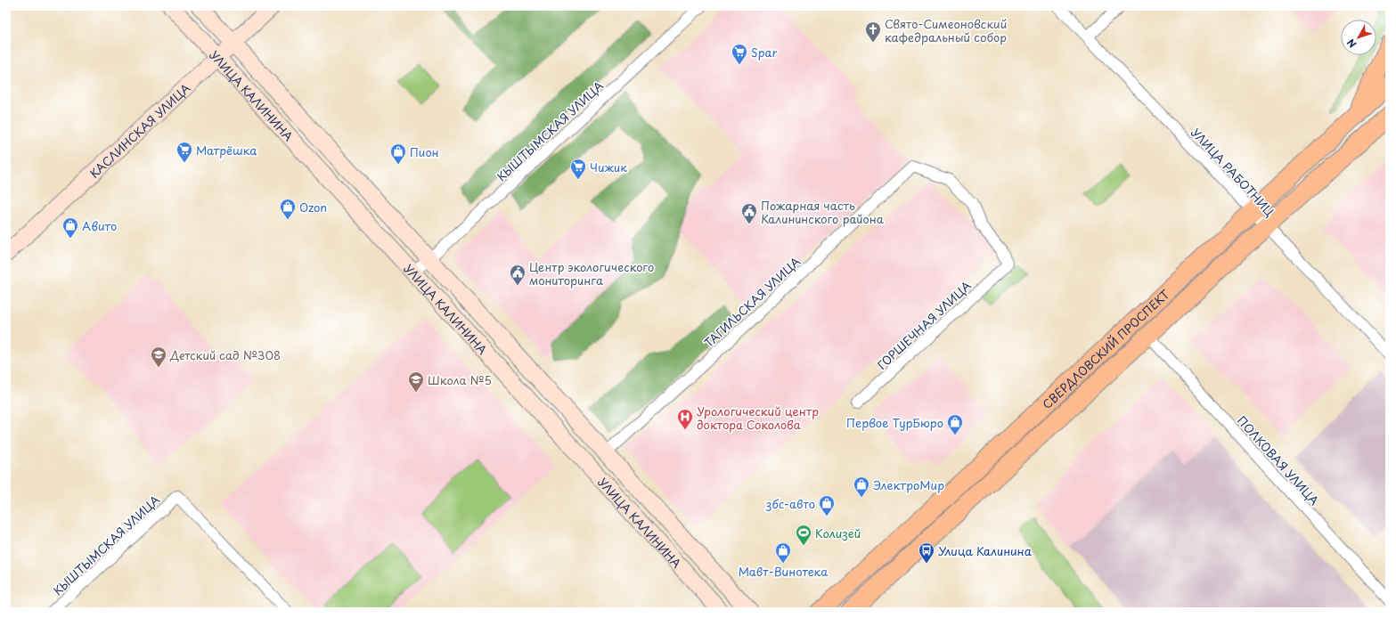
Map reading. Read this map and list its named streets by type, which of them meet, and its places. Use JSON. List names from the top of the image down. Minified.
{"streets":{"main road":["УЛИЦА КАЛИНИНА","КАСЛИНСКАЯ УЛИЦА","СВЕРДЛОВСКИЙ ПРОСПЕКТ"],"street":["КЫШТЫМСКАЯ УЛИЦА","УЛИЦА РАБОТНИЦ","ТАГИЛЬСКАЯ УЛИЦА","ГОРШЕЧНАЯ УЛИЦА","ПОЛКОВАЯ УЛИЦА"]},"crossings":[["УЛИЦА КАЛИНИНА","КАСЛИНСКАЯ УЛИЦА"],["УЛИЦА КАЛИНИНА","КЫШТЫМСКАЯ УЛИЦА"],["УЛИЦА КАЛИНИНА","ТАГИЛЬСКАЯ УЛИЦА"],["УЛИЦА РАБОТНИЦ","СВЕРДЛОВСКИЙ ПРОСПЕКТ"],["ТАГИЛЬСКАЯ УЛИЦА","ГОРШЕЧНАЯ УЛИЦА"],["СВЕРДЛОВСКИЙ ПРОСПЕКТ","ПОЛКОВАЯ УЛИЦА"]],"places":{"church":["Свято-Симеоновский кафедральный собор"],"supermarket":["Spar","Матрёшка","Чижик"],"shop":["Пион","Ozon","Авито","Первое ТурБюро","ЭлектроМир","збс-авто","Мавт-Винотека"],"public building":["Пожарная часть Калининского района","Центр экологического мониторинга"],"school or university":["Детский сад №308","Школа №5"],"hospital":["Урологический центр доктора Соколова"],"sports":["Колизей"],"bus stop":["Улица Калинина"]},"north":"bottom left"}
